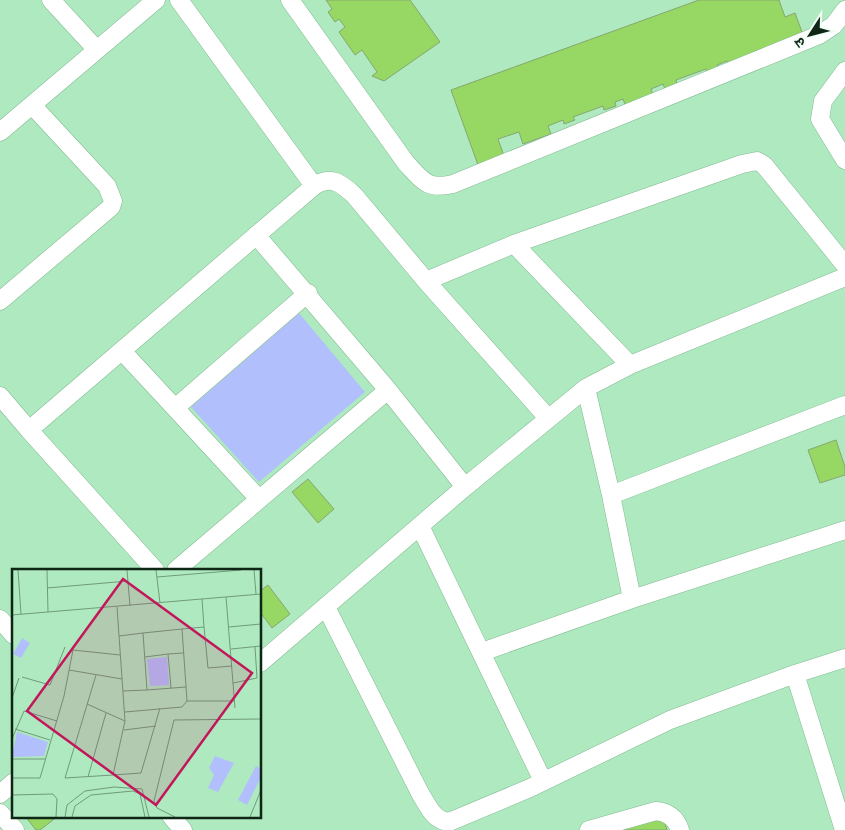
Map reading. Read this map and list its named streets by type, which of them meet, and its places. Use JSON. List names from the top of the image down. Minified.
{"north":"bottom left"}
